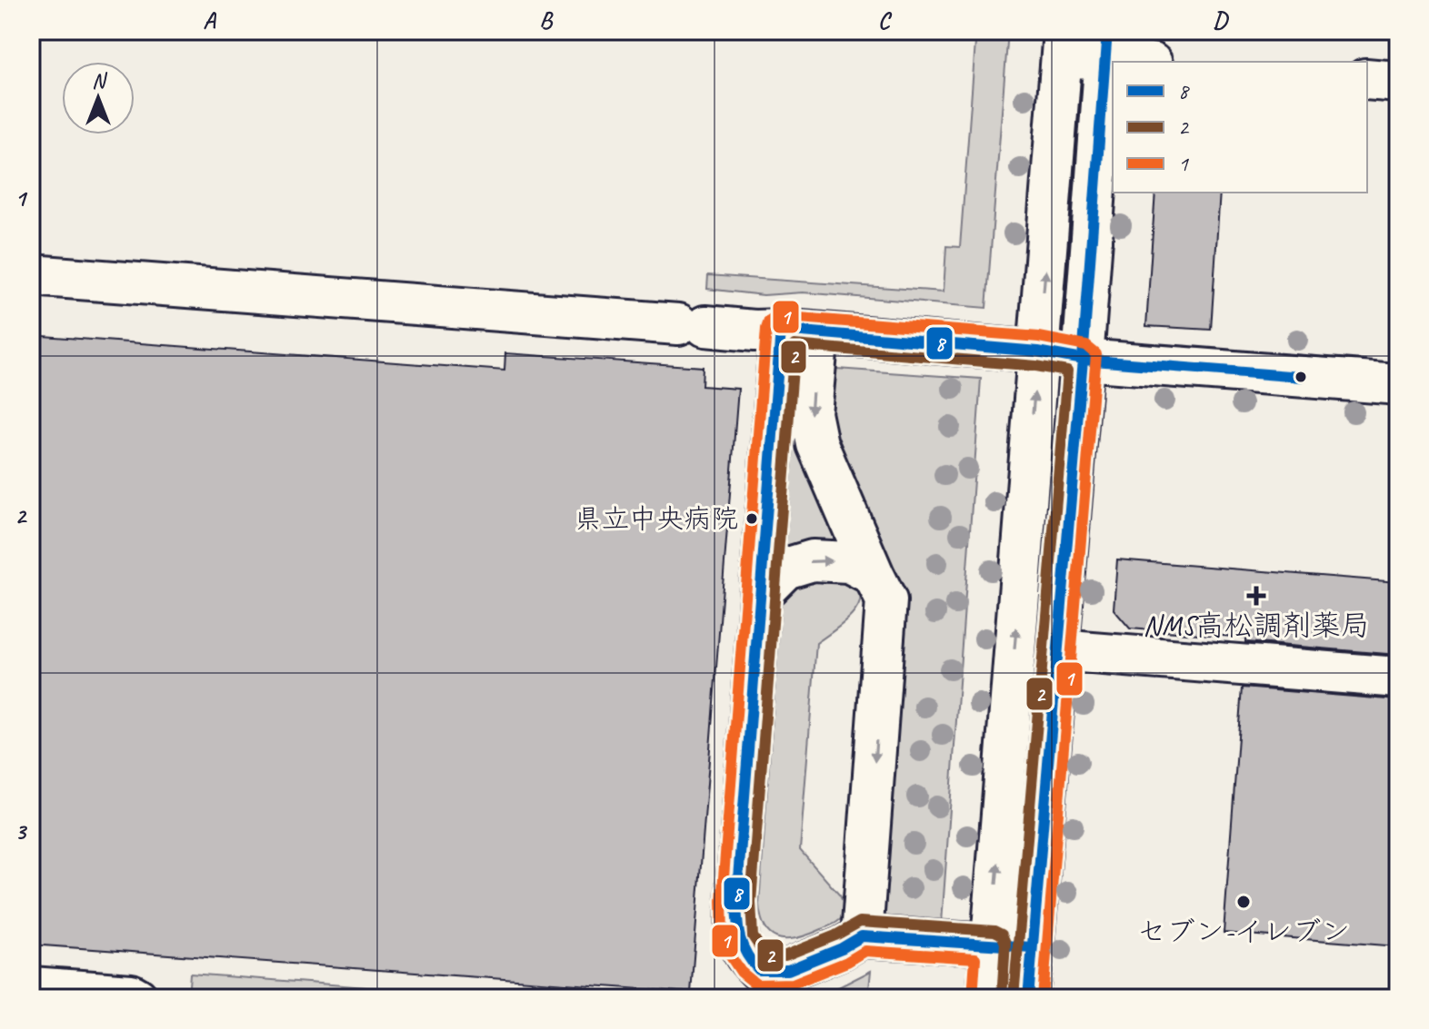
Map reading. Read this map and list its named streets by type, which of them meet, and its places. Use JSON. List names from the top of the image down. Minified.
{"places":{"other":["県立中央病院","セブン-イレブン"],"health":["NMS高松調剤薬局"]},"lines":["transit line 8","transit line 1","transit line 2"],"legend":["8","2","1"],"north":"top","grid":{"columns":["A","B","C","D"],"rows":["1","2","3"]}}
